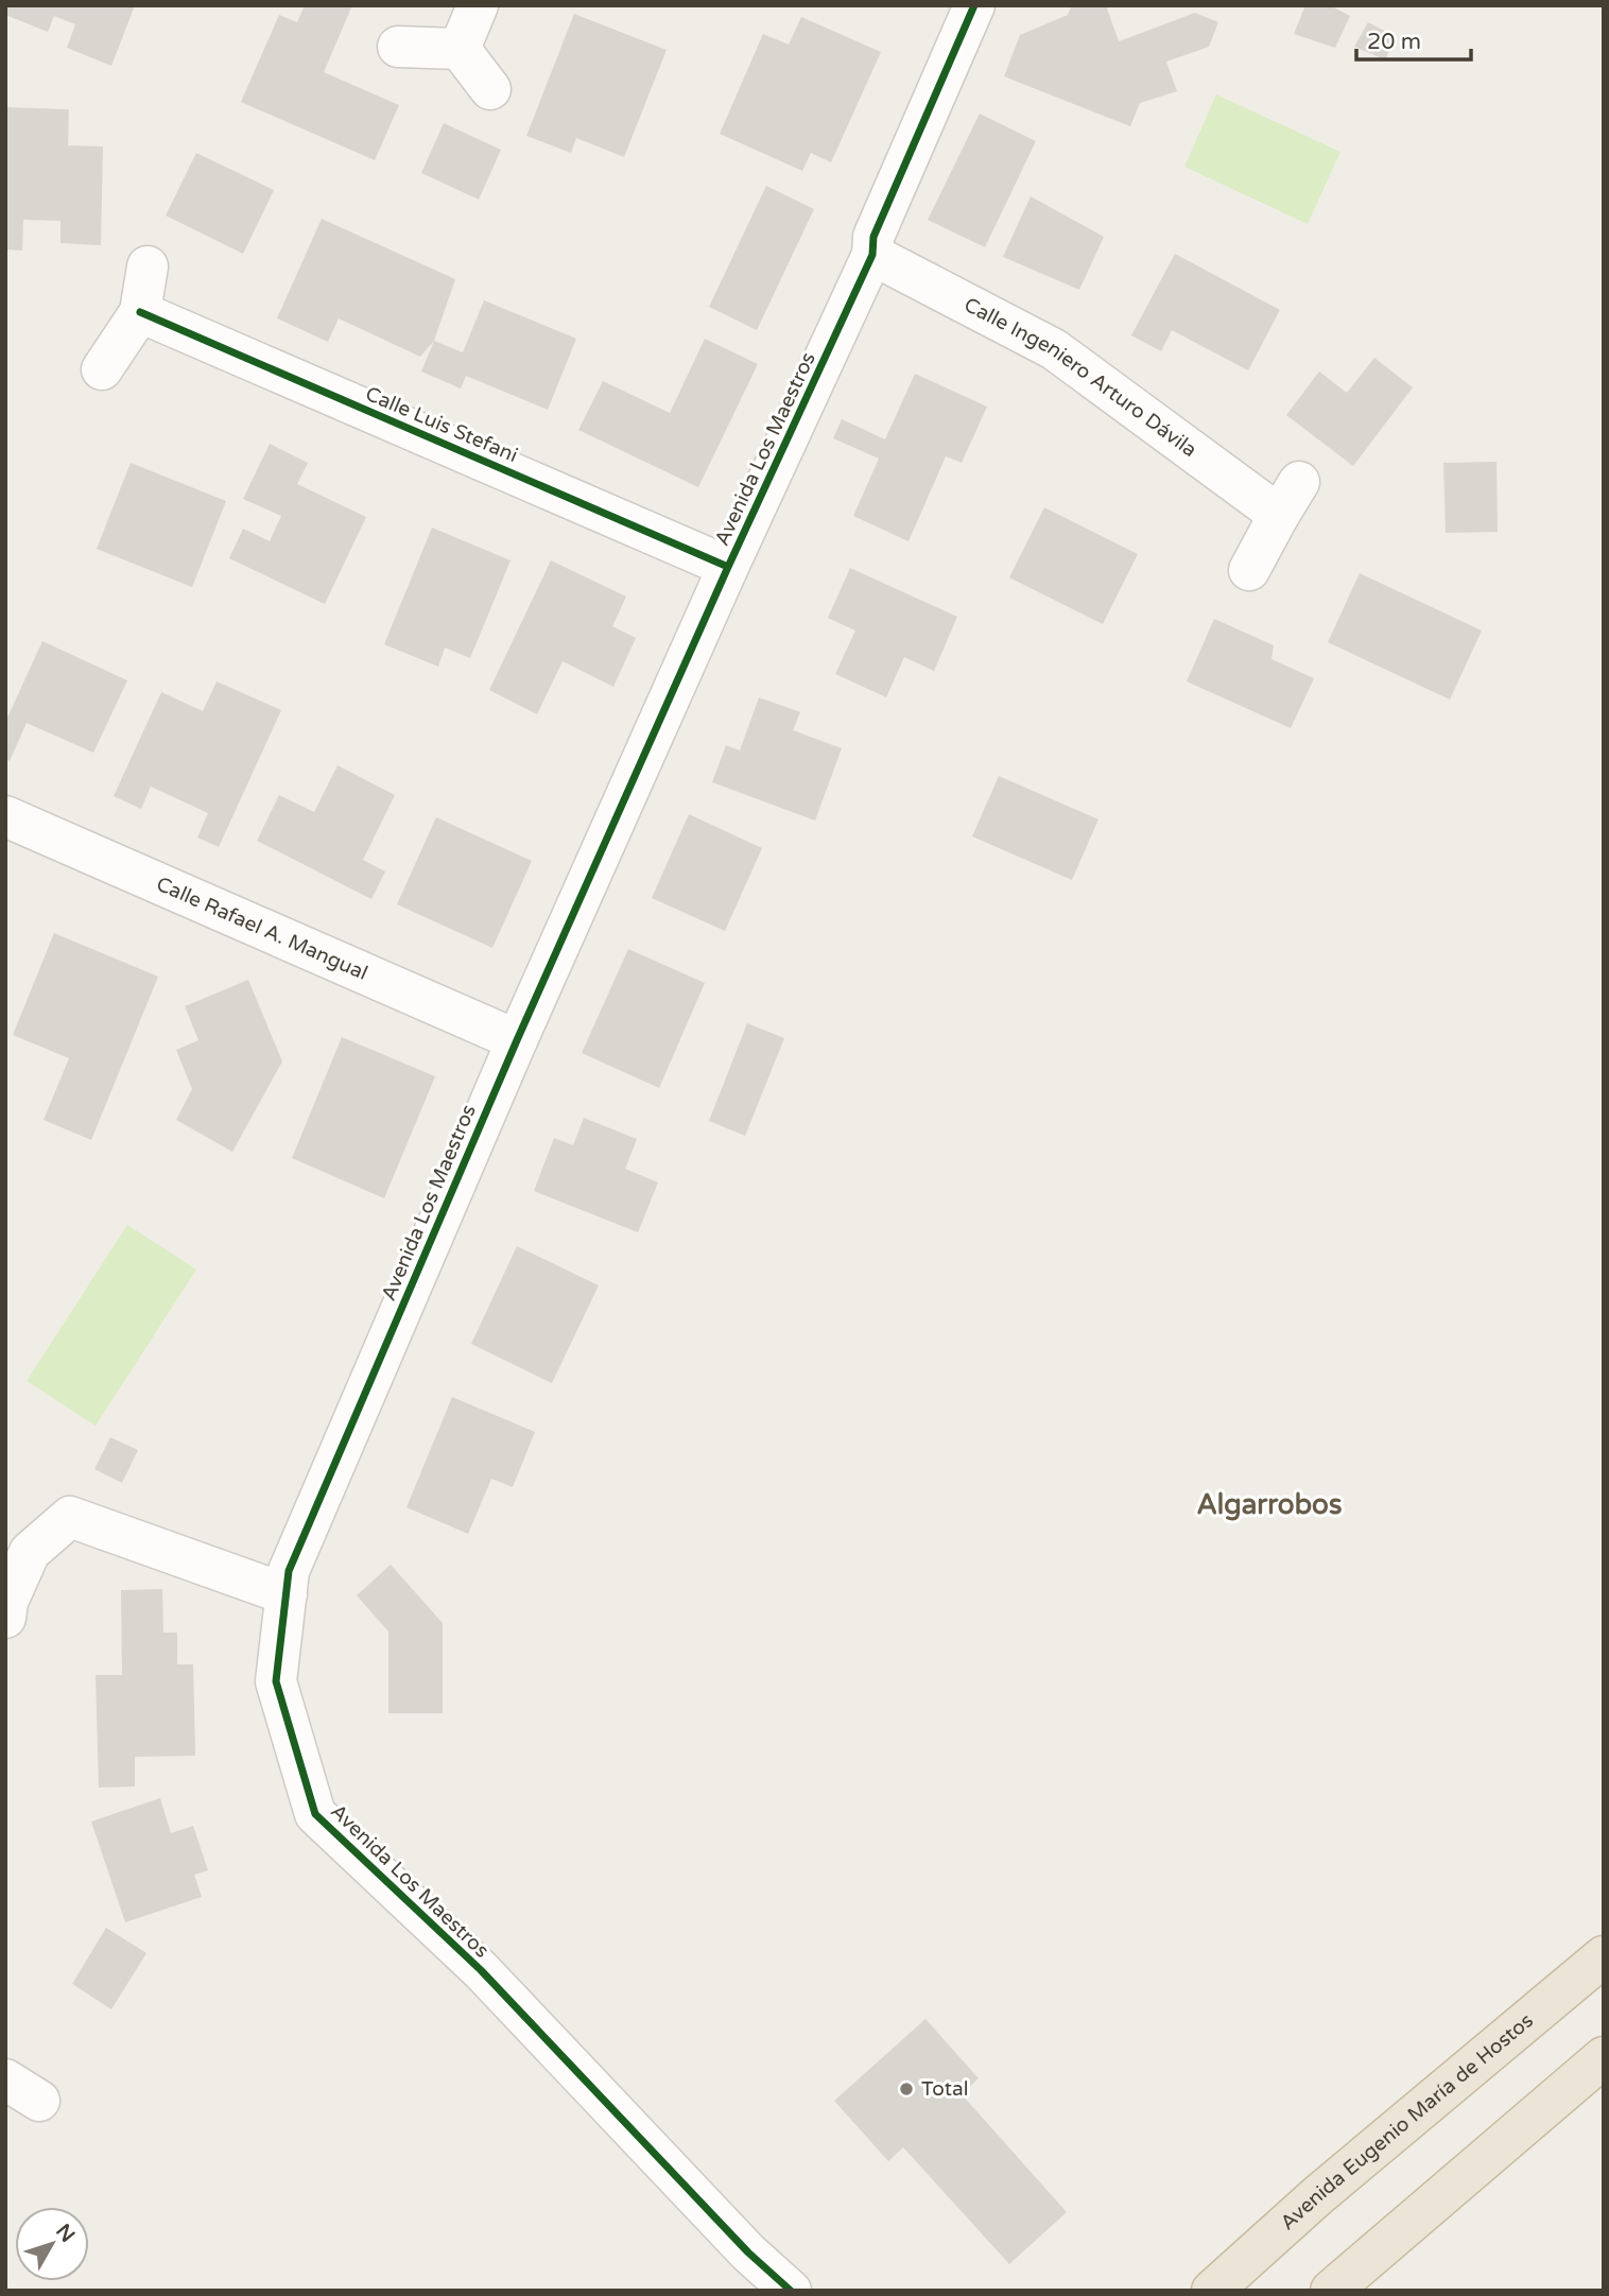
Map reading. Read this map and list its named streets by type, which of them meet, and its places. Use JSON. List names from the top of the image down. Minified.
{"streets":{"highway":["Avenida Eugenio María de Hostos"],"street":["Calle Ingeniero Arturo Dávila","Calle Luis Stefani","Avenida Los Maestros","Calle Rafael A. Mangual"]},"crossings":[["Calle Ingeniero Arturo Dávila","Avenida Los Maestros"],["Calle Luis Stefani","Avenida Los Maestros"],["Avenida Los Maestros","Calle Rafael A. Mangual"]],"districts":["Algarrobos"],"places":["Total"],"scale_bar":"20 m","north":"top right"}
